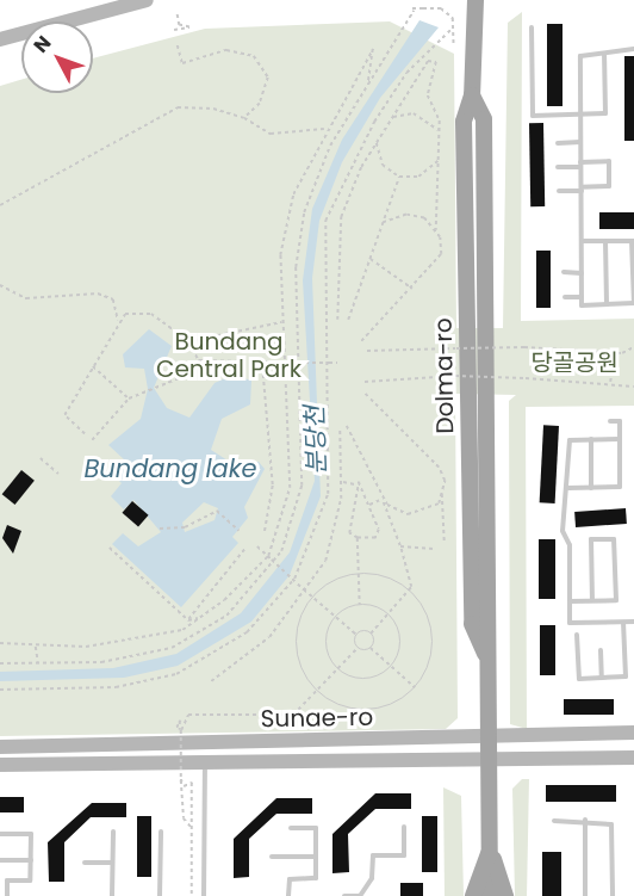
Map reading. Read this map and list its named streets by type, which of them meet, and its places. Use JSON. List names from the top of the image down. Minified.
{"streets":{"main road":["Dolma-ro","Sunae-ro"]},"crossings":[["Dolma-ro","Sunae-ro"]],"water":["분당천","Bundang lake"],"parks":["Bundang Central Park","당골공원"],"north":"top left"}
